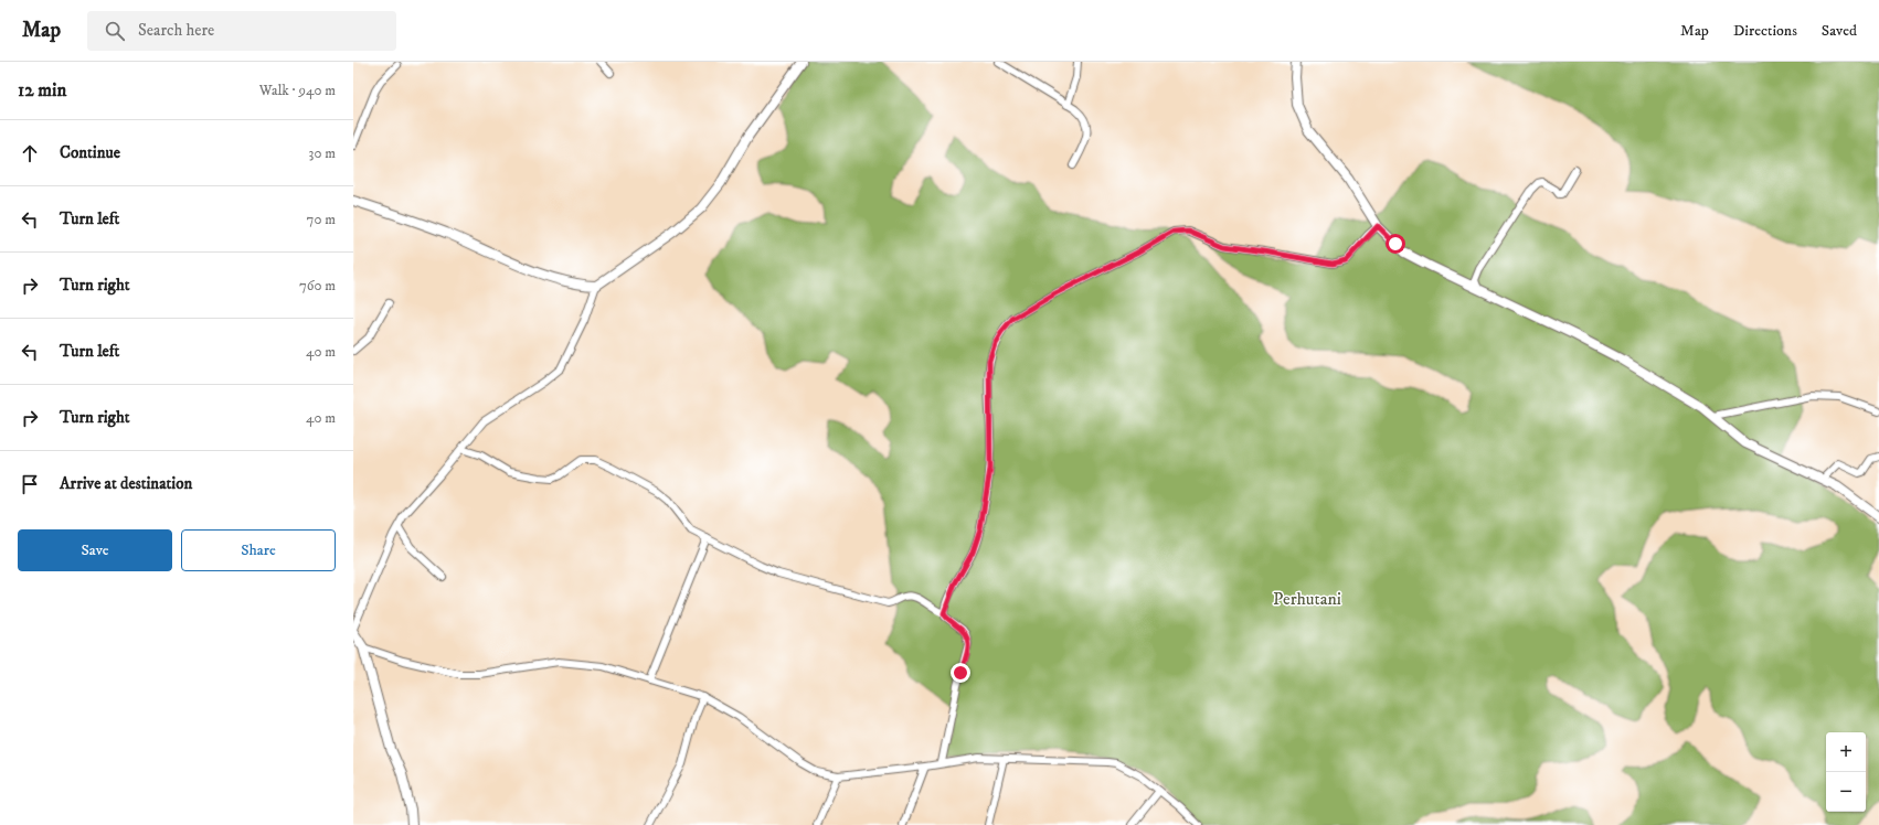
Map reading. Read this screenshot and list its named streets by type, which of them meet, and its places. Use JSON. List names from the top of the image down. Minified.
{"parks":["Perhutani"],"page":{"header":"Map","search":"Search here","nav":["Map","Directions","Saved"],"heading":["12 min","Walk · 940 m"],"list":[["Continue","30 m"],["Turn left","70 m"],["Turn right","760 m"],["Turn left","40 m"],["Turn right","40 m"],"Arrive at destination"],"buttons":["Save","Share"],"map_buttons":["+","−"]}}
